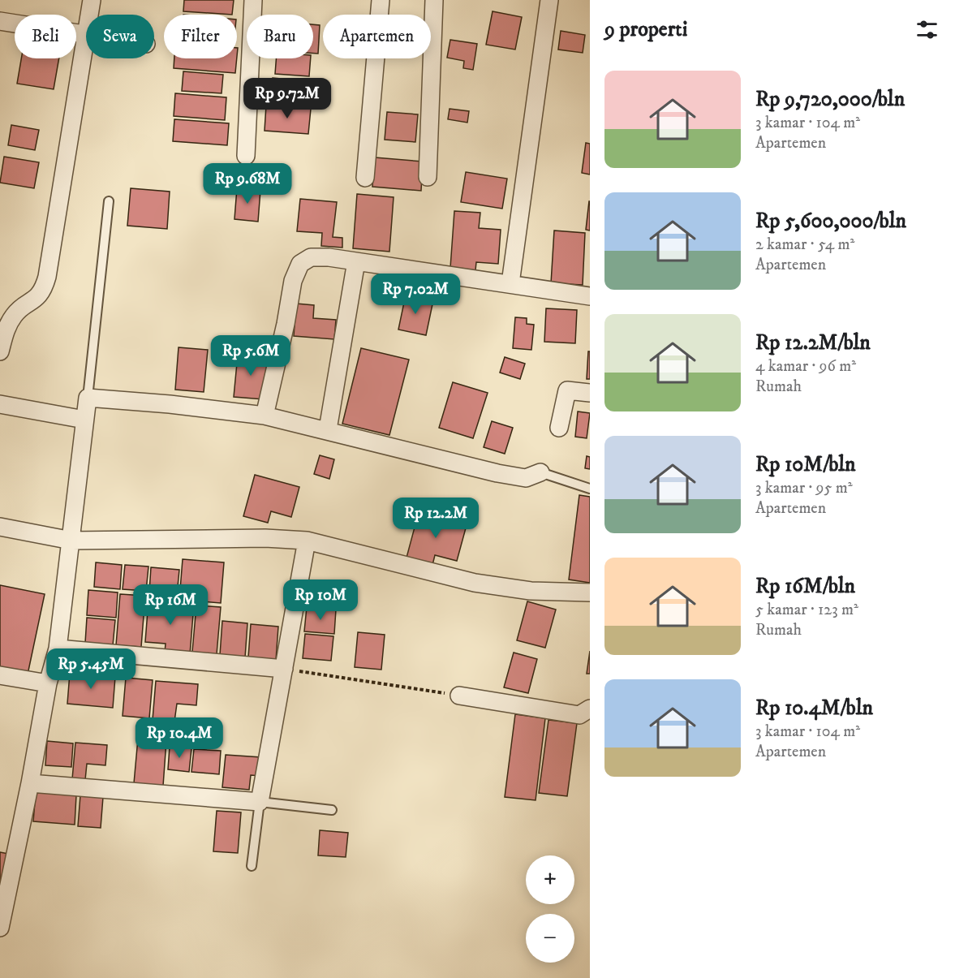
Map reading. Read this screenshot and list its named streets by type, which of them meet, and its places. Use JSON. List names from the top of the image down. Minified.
{"page":{"heading":"9 properti","chip":["Beli","Sewa","Filter","Baru","Apartemen"],"list":[{"name":"Rp 9,720,000/bln","note":"3 kamar · 104 m² · Apartemen"},{"name":"Rp 5,600,000/bln","note":"2 kamar · 54 m² · Apartemen"},{"name":"Rp 12.2M/bln","note":"4 kamar · 96 m² · Rumah"},{"name":"Rp 10M/bln","note":"3 kamar · 95 m² · Apartemen"},{"name":"Rp 16M/bln","note":"5 kamar · 123 m² · Rumah"},{"name":"Rp 10.4M/bln","note":"3 kamar · 104 m² · Apartemen"}],"price":["Rp 9.72M","Rp 9.68M","Rp 7.02M","Rp 5.6M","Rp 12.2M","Rp 10M","Rp 16M","Rp 5.45M","Rp 10.4M"],"map_buttons":["+","−"]}}
